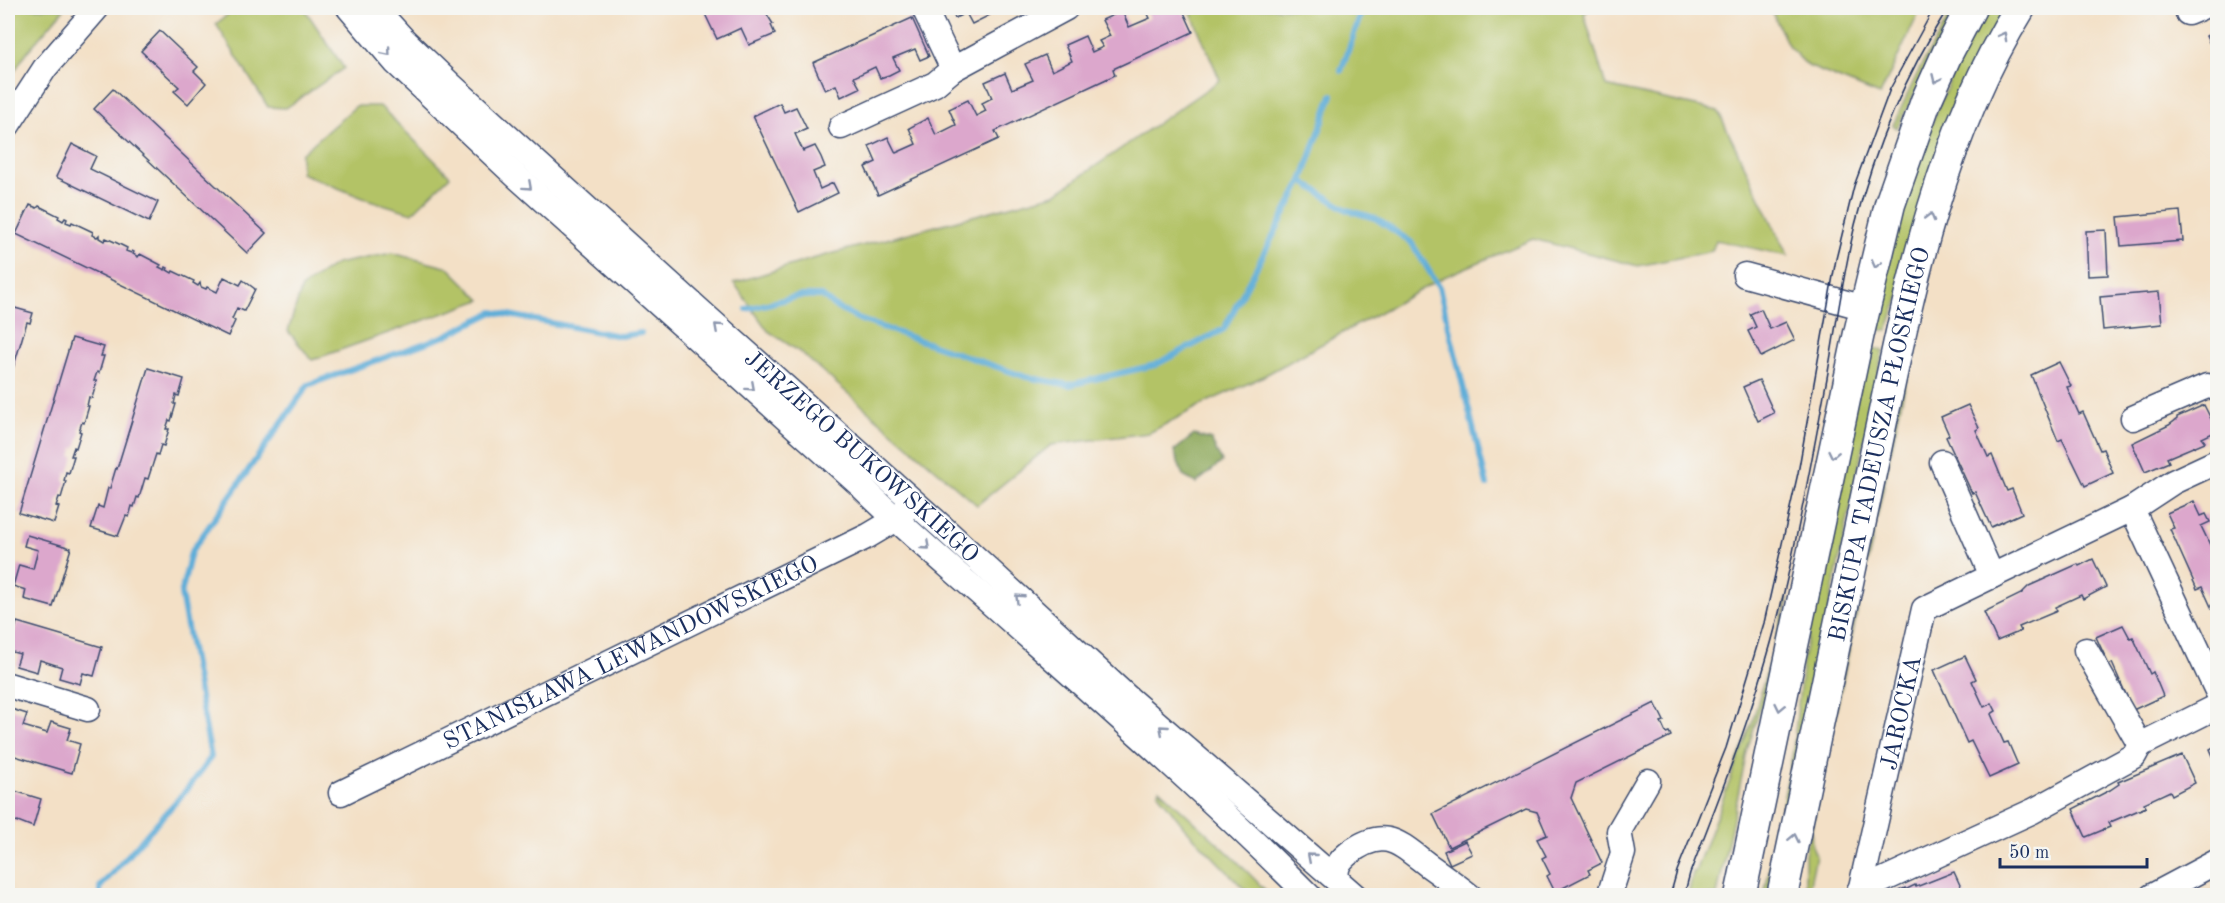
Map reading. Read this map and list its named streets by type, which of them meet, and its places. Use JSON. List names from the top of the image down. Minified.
{"streets":{"main road":["BISKUPA TADEUSZA PŁOSKIEGO"],"street":["JERZEGO BUKOWSKIEGO","STANISŁAWA LEWANDOWSKIEGO","JAROCKA"]},"crossings":[["JERZEGO BUKOWSKIEGO","STANISŁAWA LEWANDOWSKIEGO"]],"scale_bar":"50 m"}
